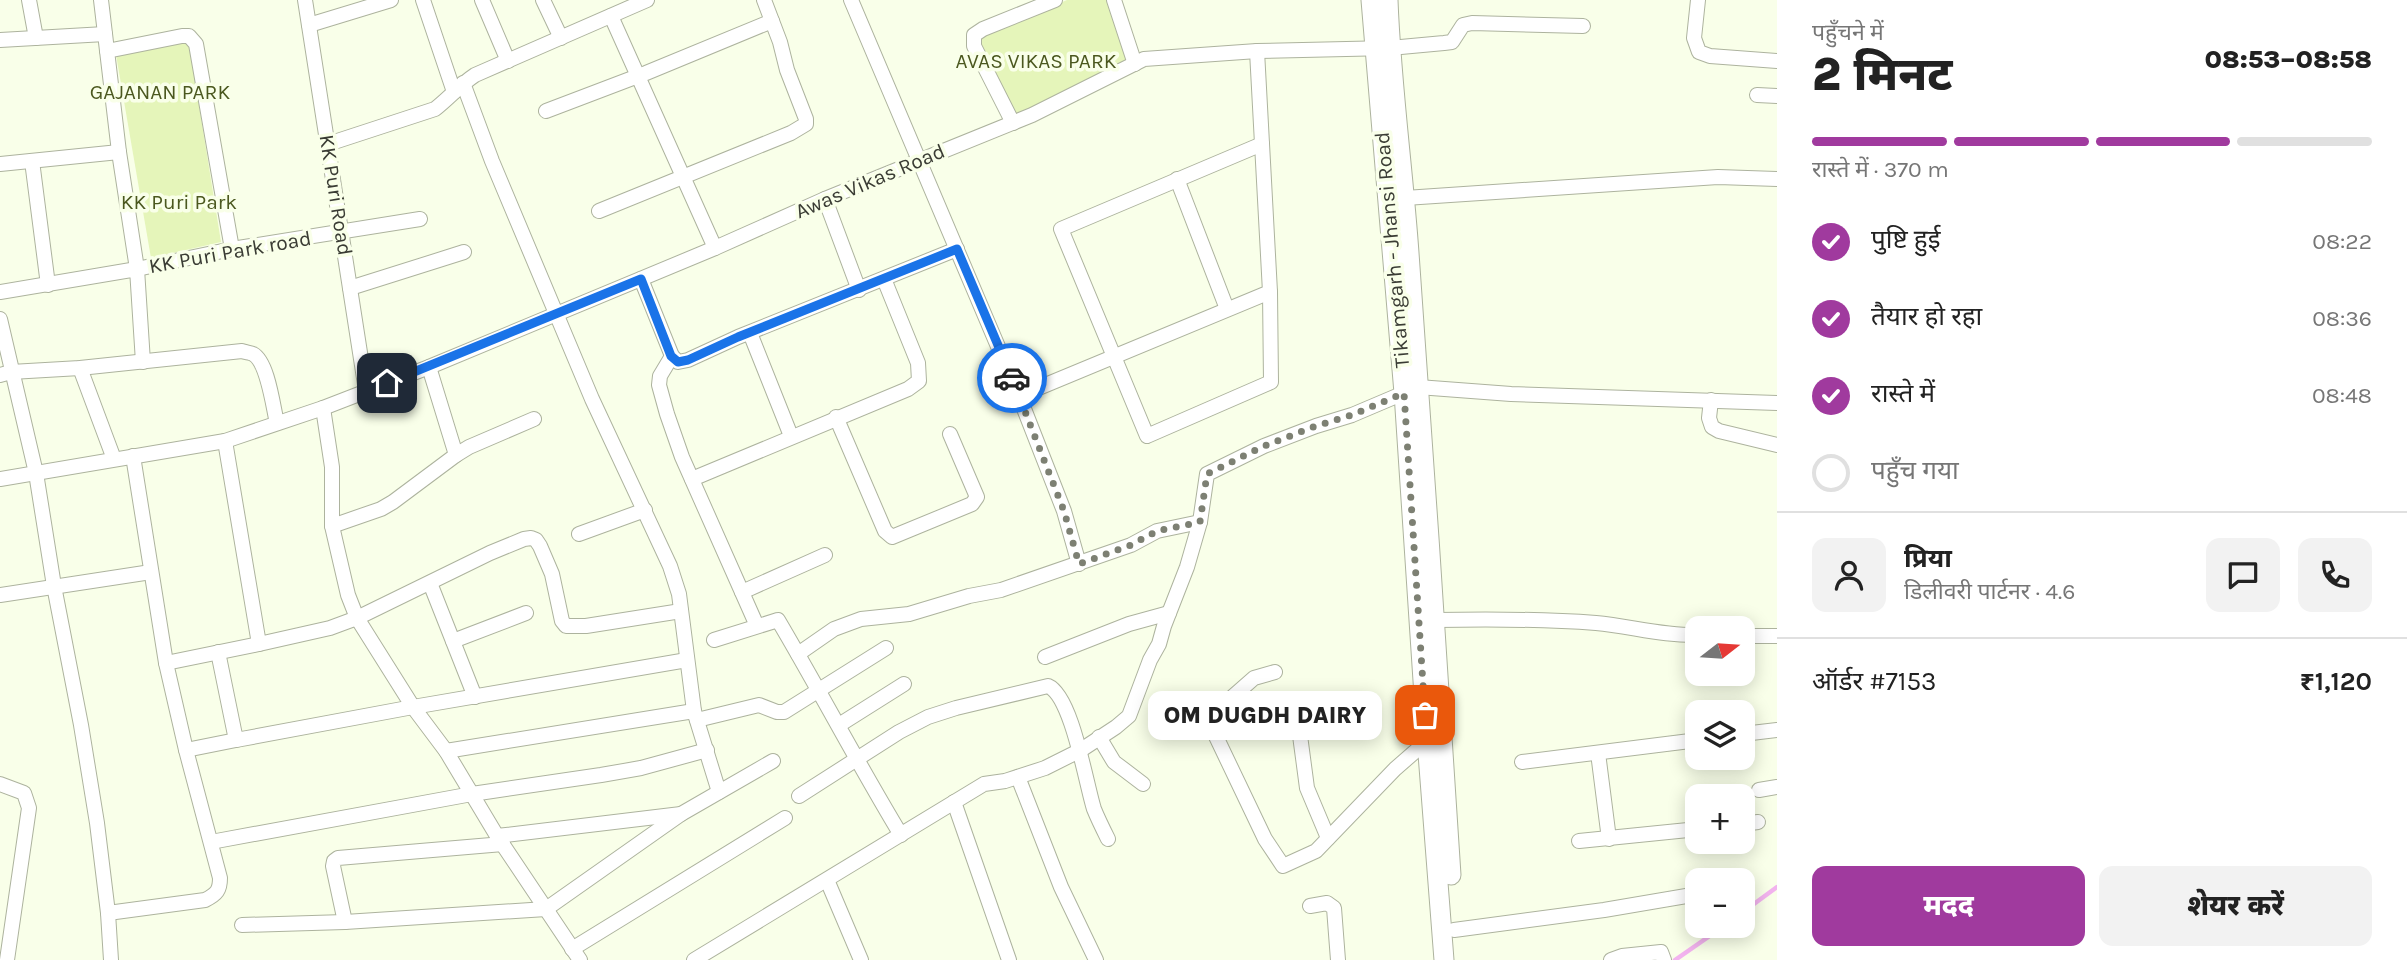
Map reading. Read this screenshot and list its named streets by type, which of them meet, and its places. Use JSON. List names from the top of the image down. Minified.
{"streets":{"street":["Awas Vikas Road","KK Puri Road","Tikamgarh - Jhansi Road","KK Puri Park road"]},"crossings":[["Awas Vikas Road","KK Puri Road"],["Awas Vikas Road","Tikamgarh - Jhansi Road"],["KK Puri Road","KK Puri Park road"]],"parks":["AVAS VIKAS PARK","GAJANAN PARK","KK Puri Park"],"places":["OM DUGDH DAIRY"],"north":"right","page":{"heading":["2 मिनट","पहुँचने में","08:53–08:58"],"panel":["प्रिया","डिलीवरी पार्टनर · 4.6","ऑर्डर #7153","₹1,120"],"bar":"रास्ते में · 370 m","list":[["पुष्टि हुई","08:22"],["तैयार हो रहा","08:36"],["रास्ते में","08:48"],"पहुँच गया"],"map_buttons":["+","−"],"bubble":"OM DUGDH DAIRY","buttons":["मदद","शेयर करें"]}}
